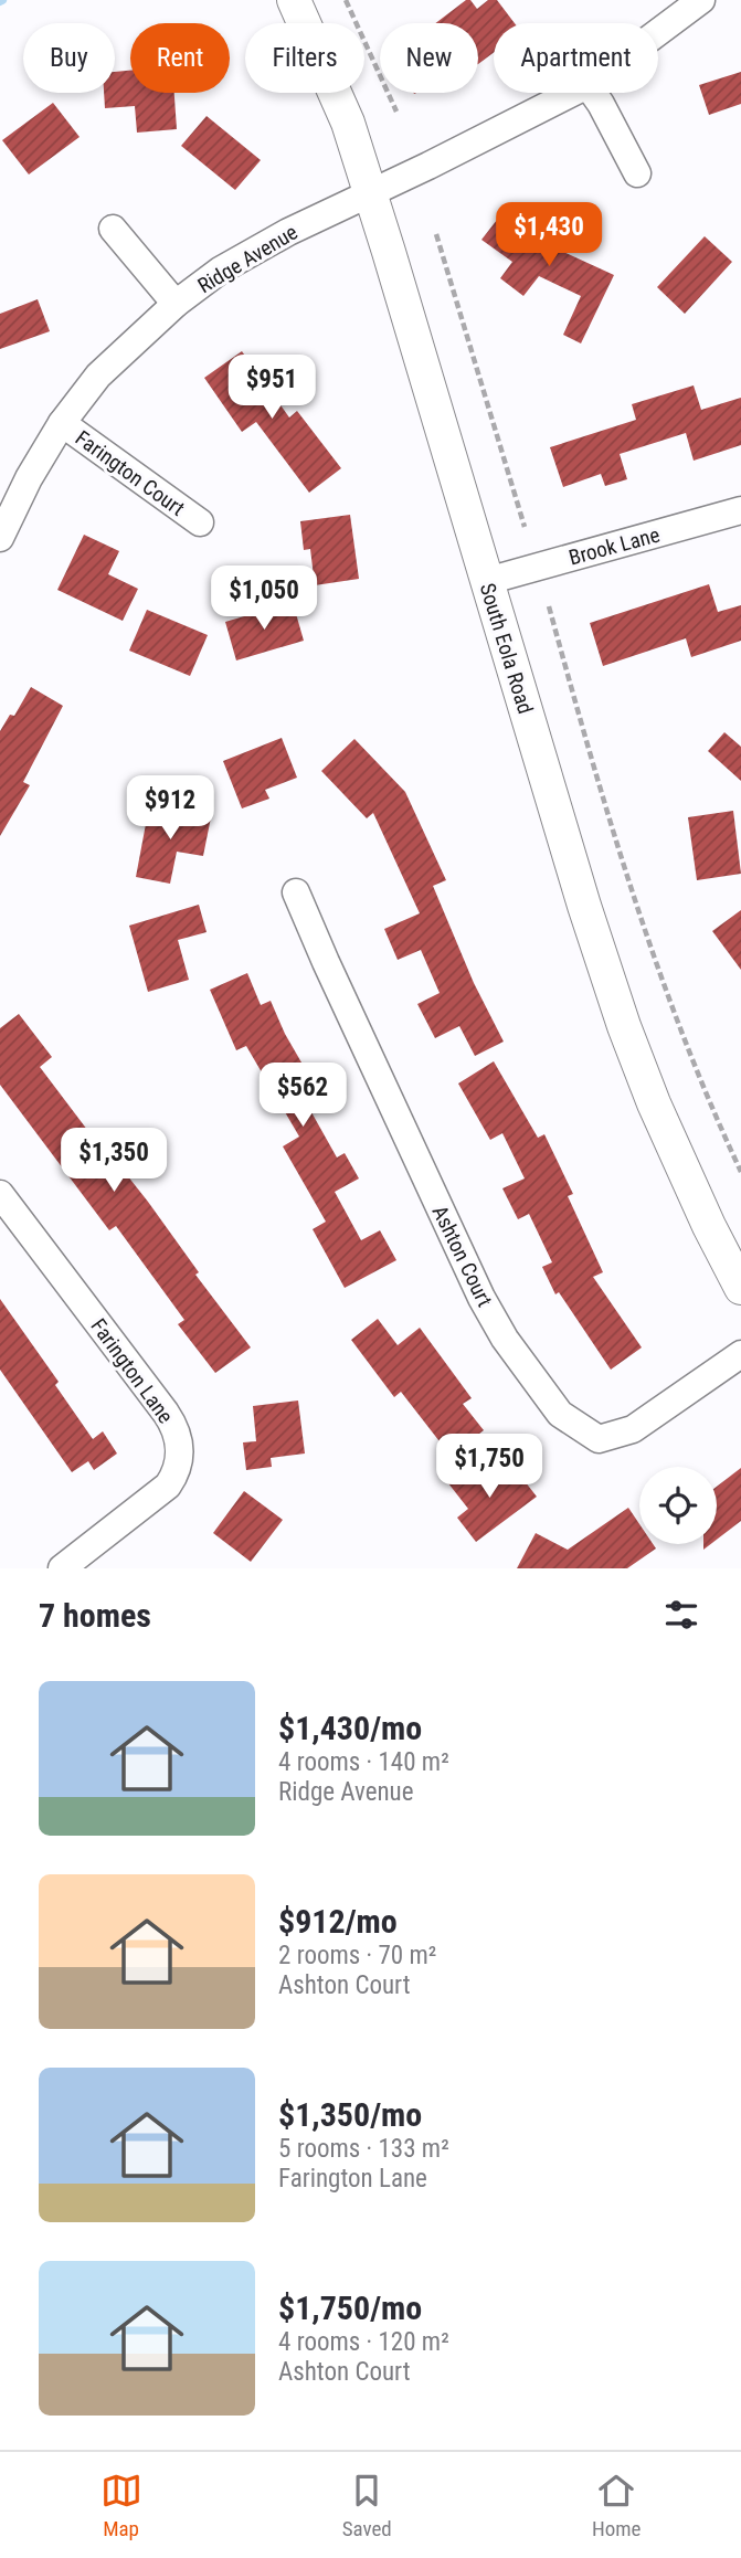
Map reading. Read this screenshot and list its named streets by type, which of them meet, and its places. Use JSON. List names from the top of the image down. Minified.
{"streets":{"street":["Ridge Avenue","Farington Court","Brook Lane","South Eola Road","Ashton Court","Farington Lane"]},"crossings":[["Ridge Avenue","Farington Court"],["Ridge Avenue","South Eola Road"],["Brook Lane","South Eola Road"]],"page":{"chip":["Buy","Rent","Filters","New","Apartment"],"price":["$1,430","$951","$1,050","$912","$562","$1,350","$1,750"],"heading":"7 homes","list":[{"name":"$1,430/mo","note":"4 rooms · 140 m² · Ridge Avenue"},{"name":"$912/mo","note":"2 rooms · 70 m² · Ashton Court"},{"name":"$1,350/mo","note":"5 rooms · 133 m² · Farington Lane"},{"name":"$1,750/mo","note":"4 rooms · 120 m² · Ashton Court"}],"tabs":["Map","Saved","Home"]}}
